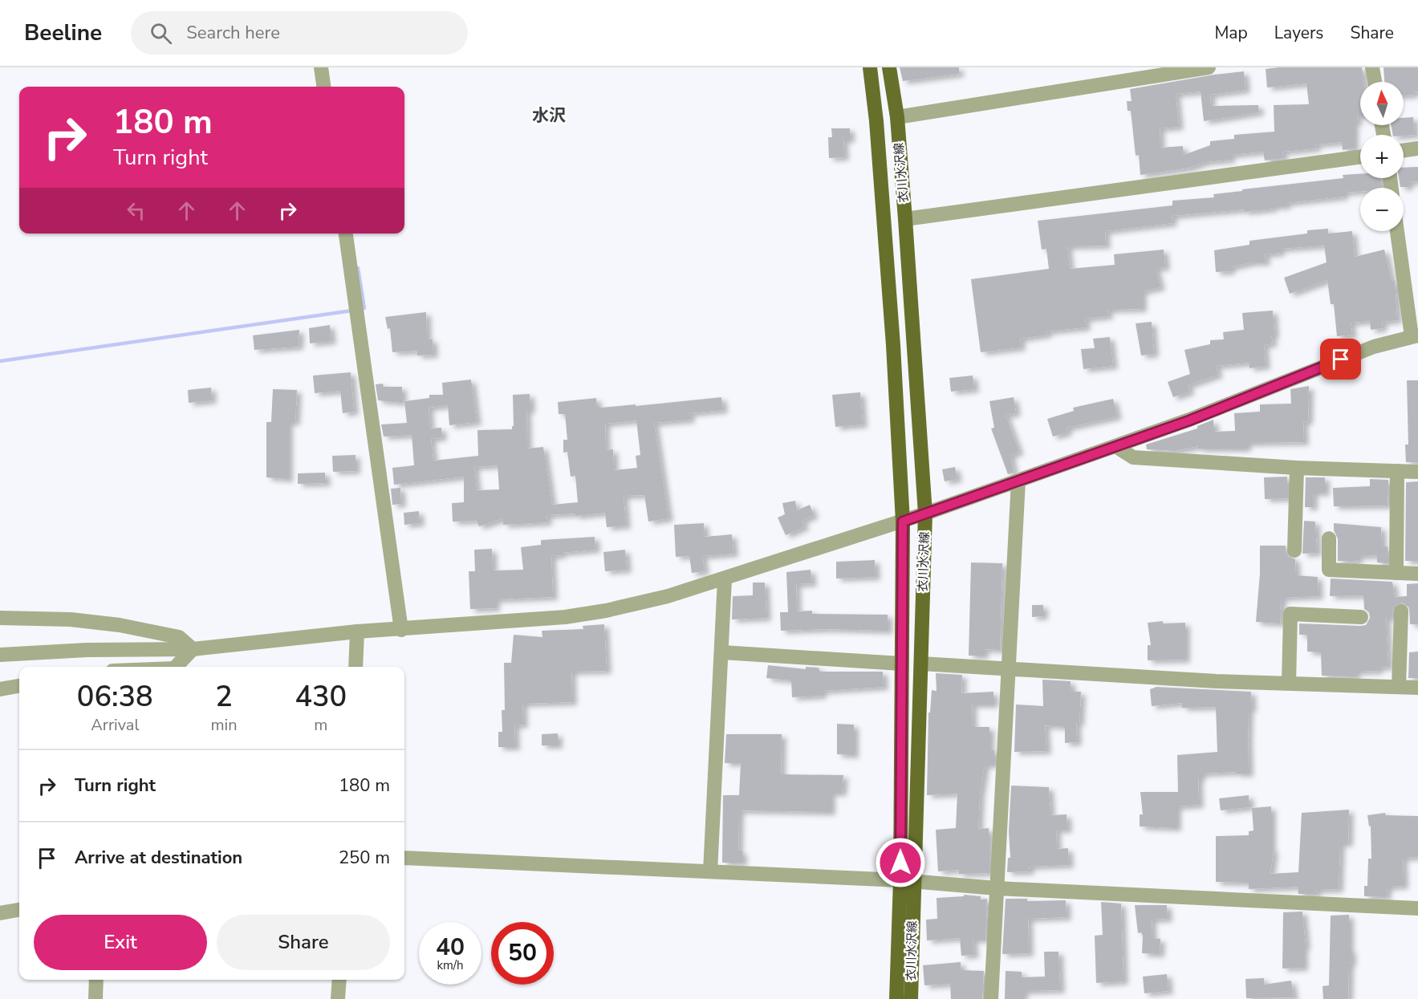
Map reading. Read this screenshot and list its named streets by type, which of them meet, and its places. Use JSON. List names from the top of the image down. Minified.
{"streets":{"main road":["衣川水沢線"]},"districts":["水沢"],"north":"top","page":{"header":"Beeline","search":"Search here","nav":["Map","Layers","Share"],"map_buttons":["+","−"],"turn":["180 m","Turn right"],"eta":["06:38","Arrival","2","min","430","m"],"list":[{"name":"Turn right","value":"180 m"},{"name":"Arrive at destination","value":"250 m"}],"buttons":["Exit","Share"],"speed":"40 km/h","limit":"50"}}
